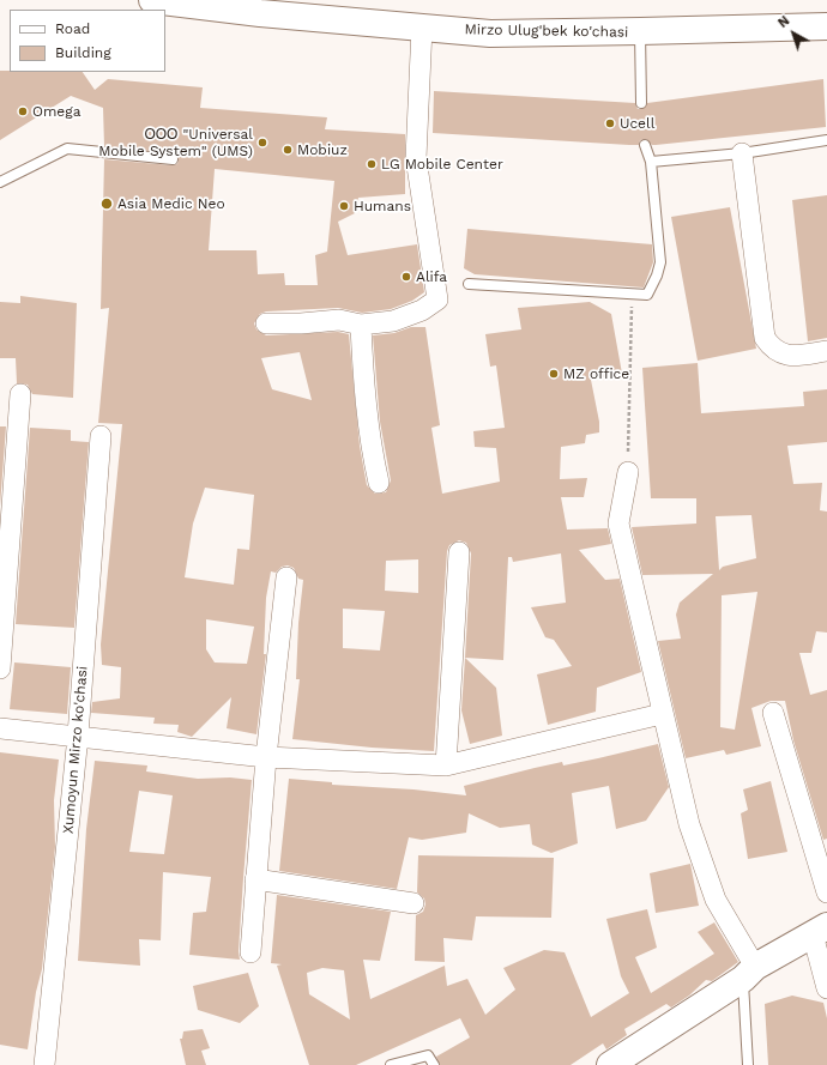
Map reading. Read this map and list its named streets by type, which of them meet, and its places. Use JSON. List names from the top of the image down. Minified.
{"streets":{"main road":["Mirzo Ulug'bek ko'chasi"],"street":["Xumoyun Mirzo ko'chasi"]},"places":["Omega","Ucell","ООО \"Universal Mobile System\" (UMS)","Mobiuz","LG Mobile Center","Asia Medic Neo","Humans","Alifa","MZ office"],"legend":["Road","Building"],"north":"top left"}
